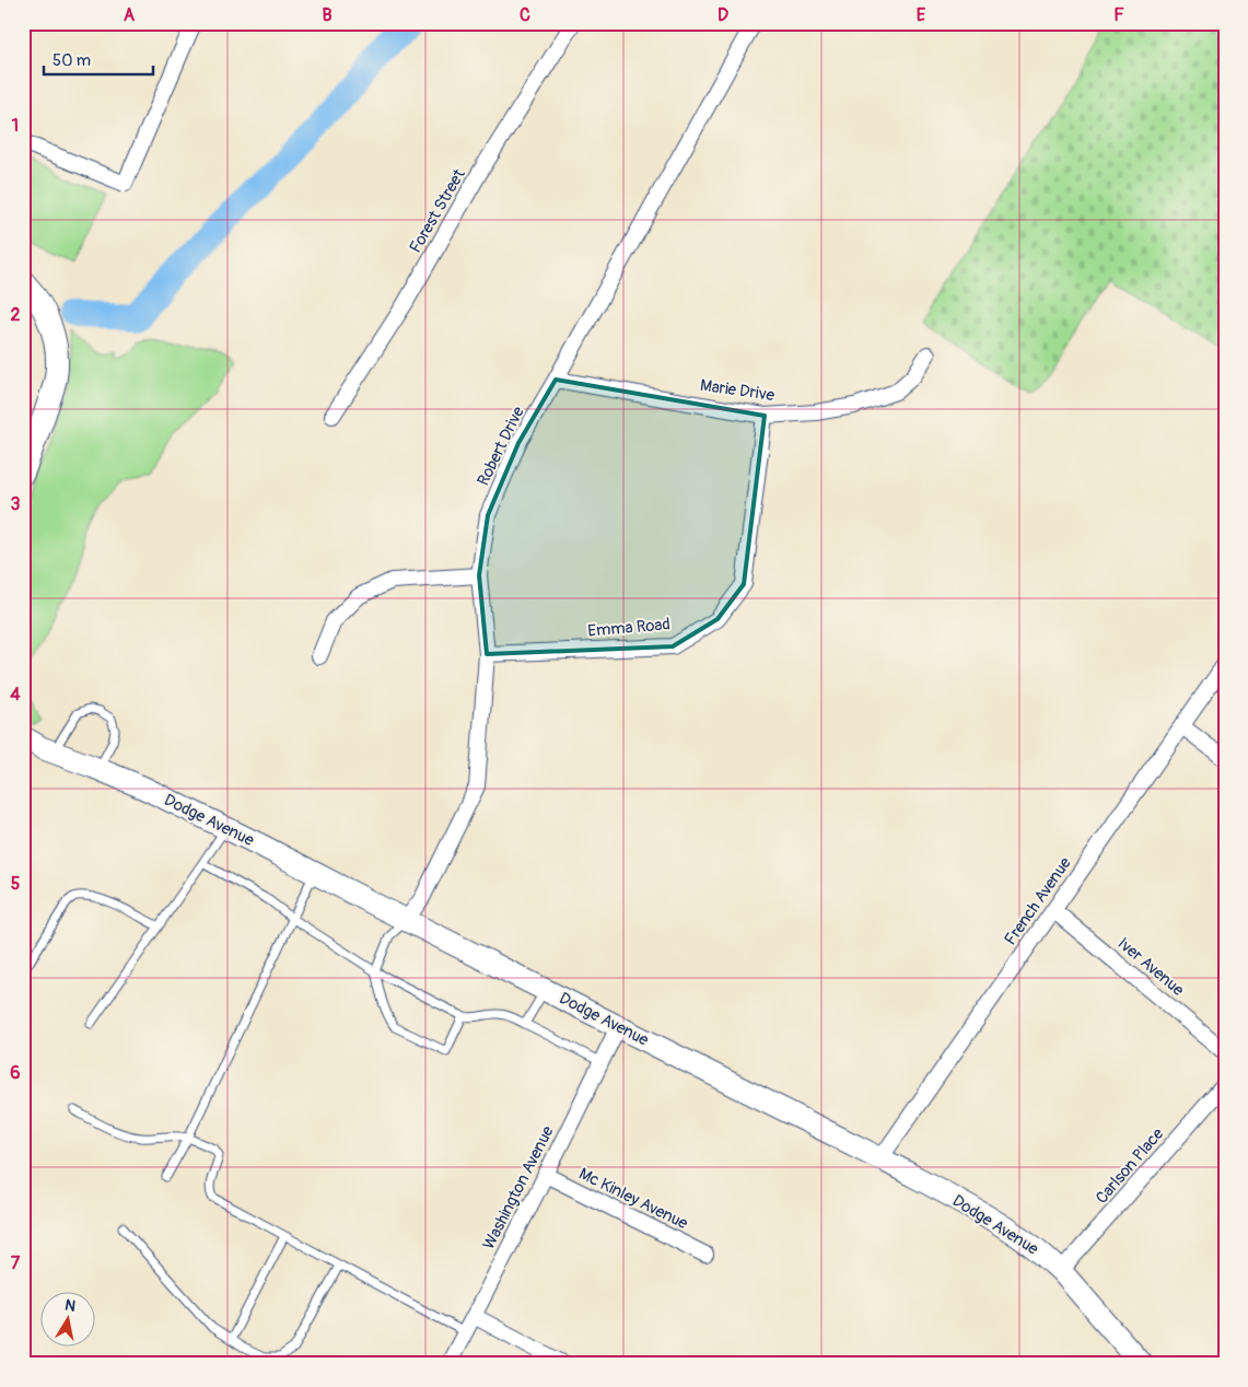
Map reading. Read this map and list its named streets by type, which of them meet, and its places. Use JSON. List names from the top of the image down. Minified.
{"streets":{"main road":["Dodge Avenue"],"street":["Forest Street","Marie Drive","Robert Drive","Emma Road","French Avenue","Iver Avenue","Carlson Place","Washington Avenue","Mc Kinley Avenue"]},"crossings":[["Marie Drive","Robert Drive"],["Marie Drive","Emma Road"],["Robert Drive","Emma Road"],["Robert Drive","Dodge Avenue"],["Dodge Avenue","French Avenue"],["Dodge Avenue","Carlson Place"],["Dodge Avenue","Washington Avenue"],["French Avenue","Iver Avenue"],["Washington Avenue","Mc Kinley Avenue"]],"scale_bar":"50 m","north":"top","grid":{"columns":["A","B","C","D","E","F"],"rows":["1","2","3","4","5","6","7"]}}
